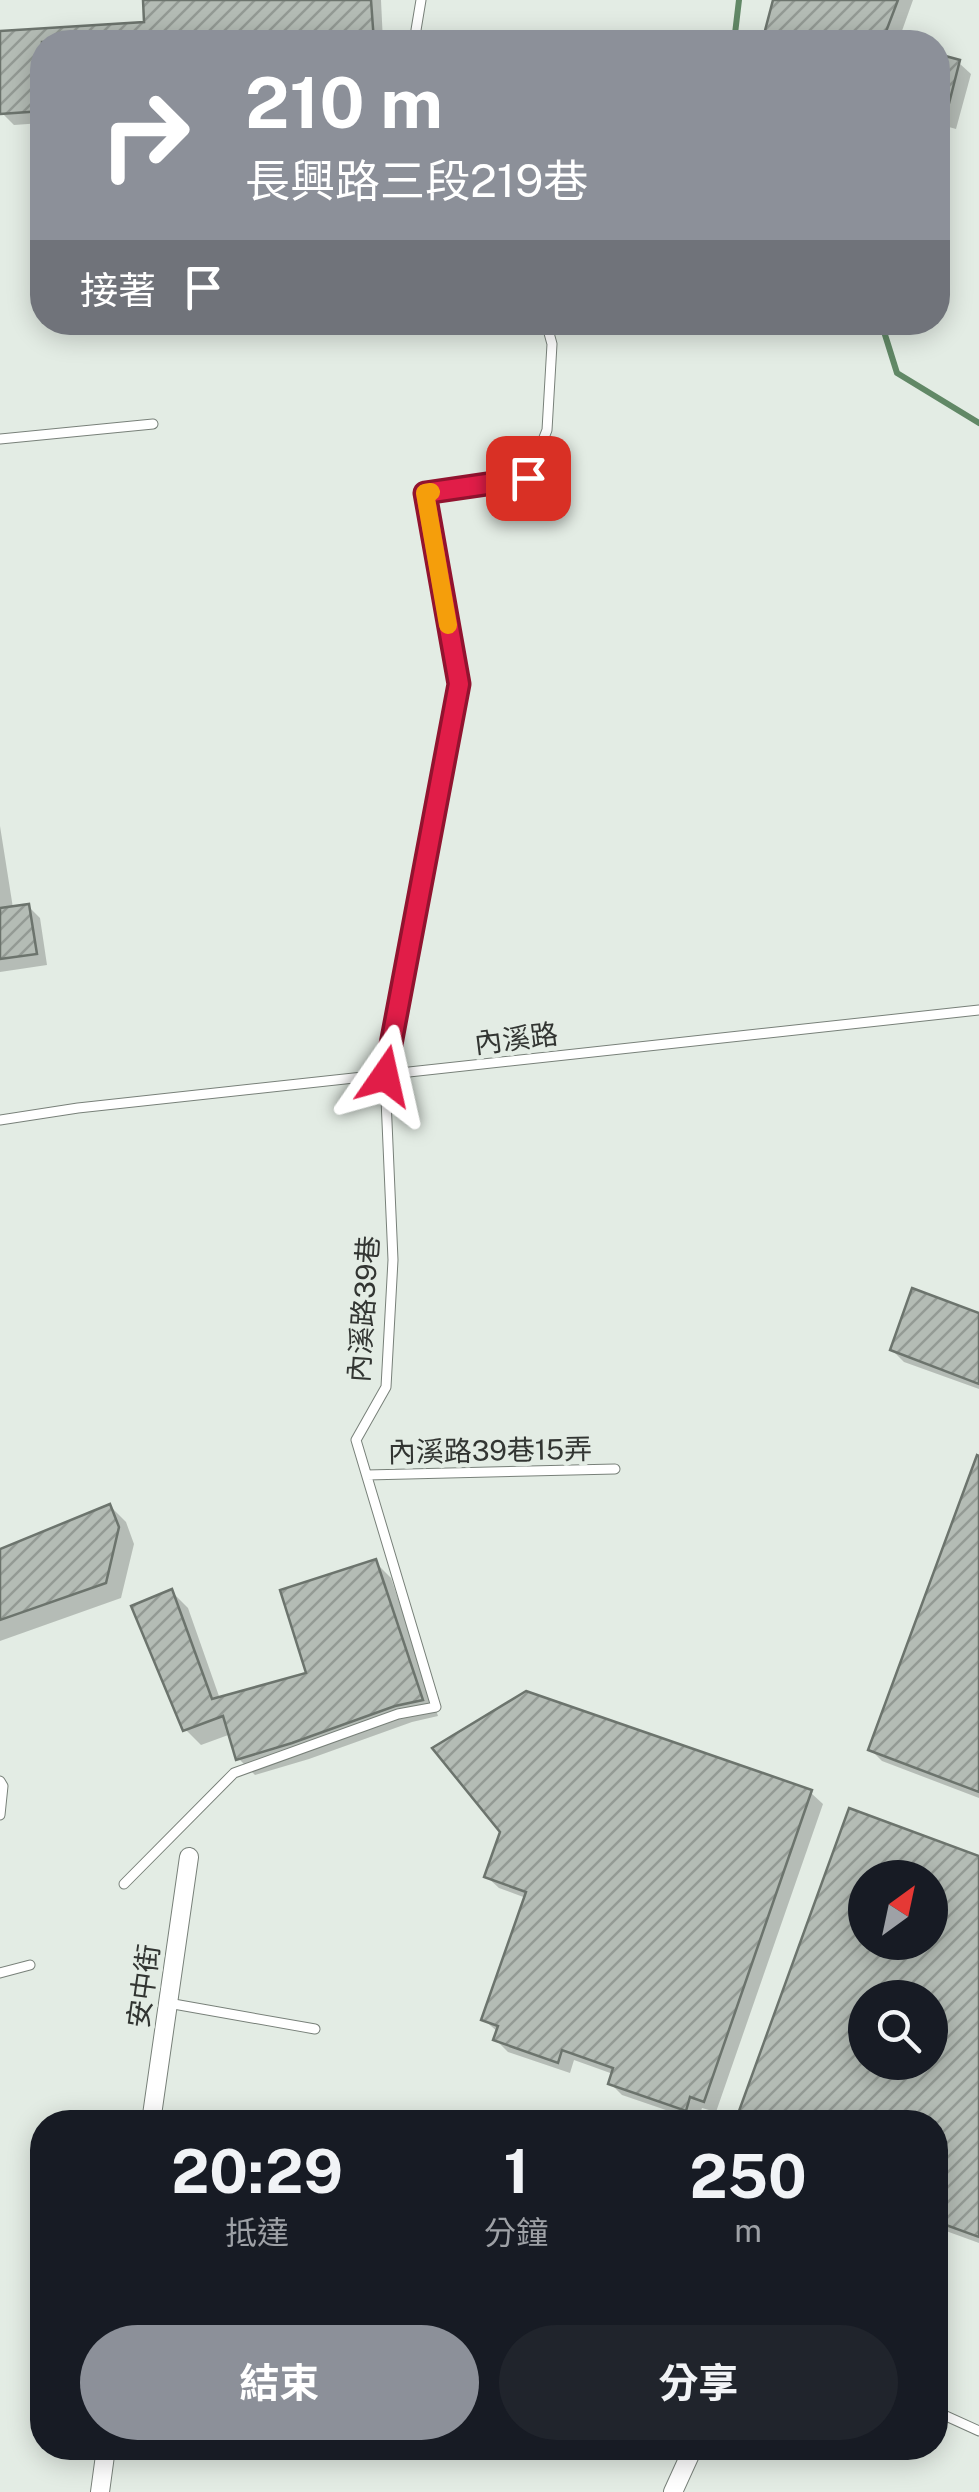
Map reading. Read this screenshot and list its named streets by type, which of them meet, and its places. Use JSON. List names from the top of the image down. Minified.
{"streets":{"street":["安中街"],"lane":["內溪路","內溪路39巷","內溪路39巷15弄"]},"crossings":[["內溪路","內溪路39巷"],["內溪路39巷","內溪路39巷15弄"]],"north":"top right","page":{"turn":["210 m","長興路三段219巷"],"then":"接著","eta":["20:29","抵達","1","分鐘","250","m"],"buttons":["結束","分享"]}}
